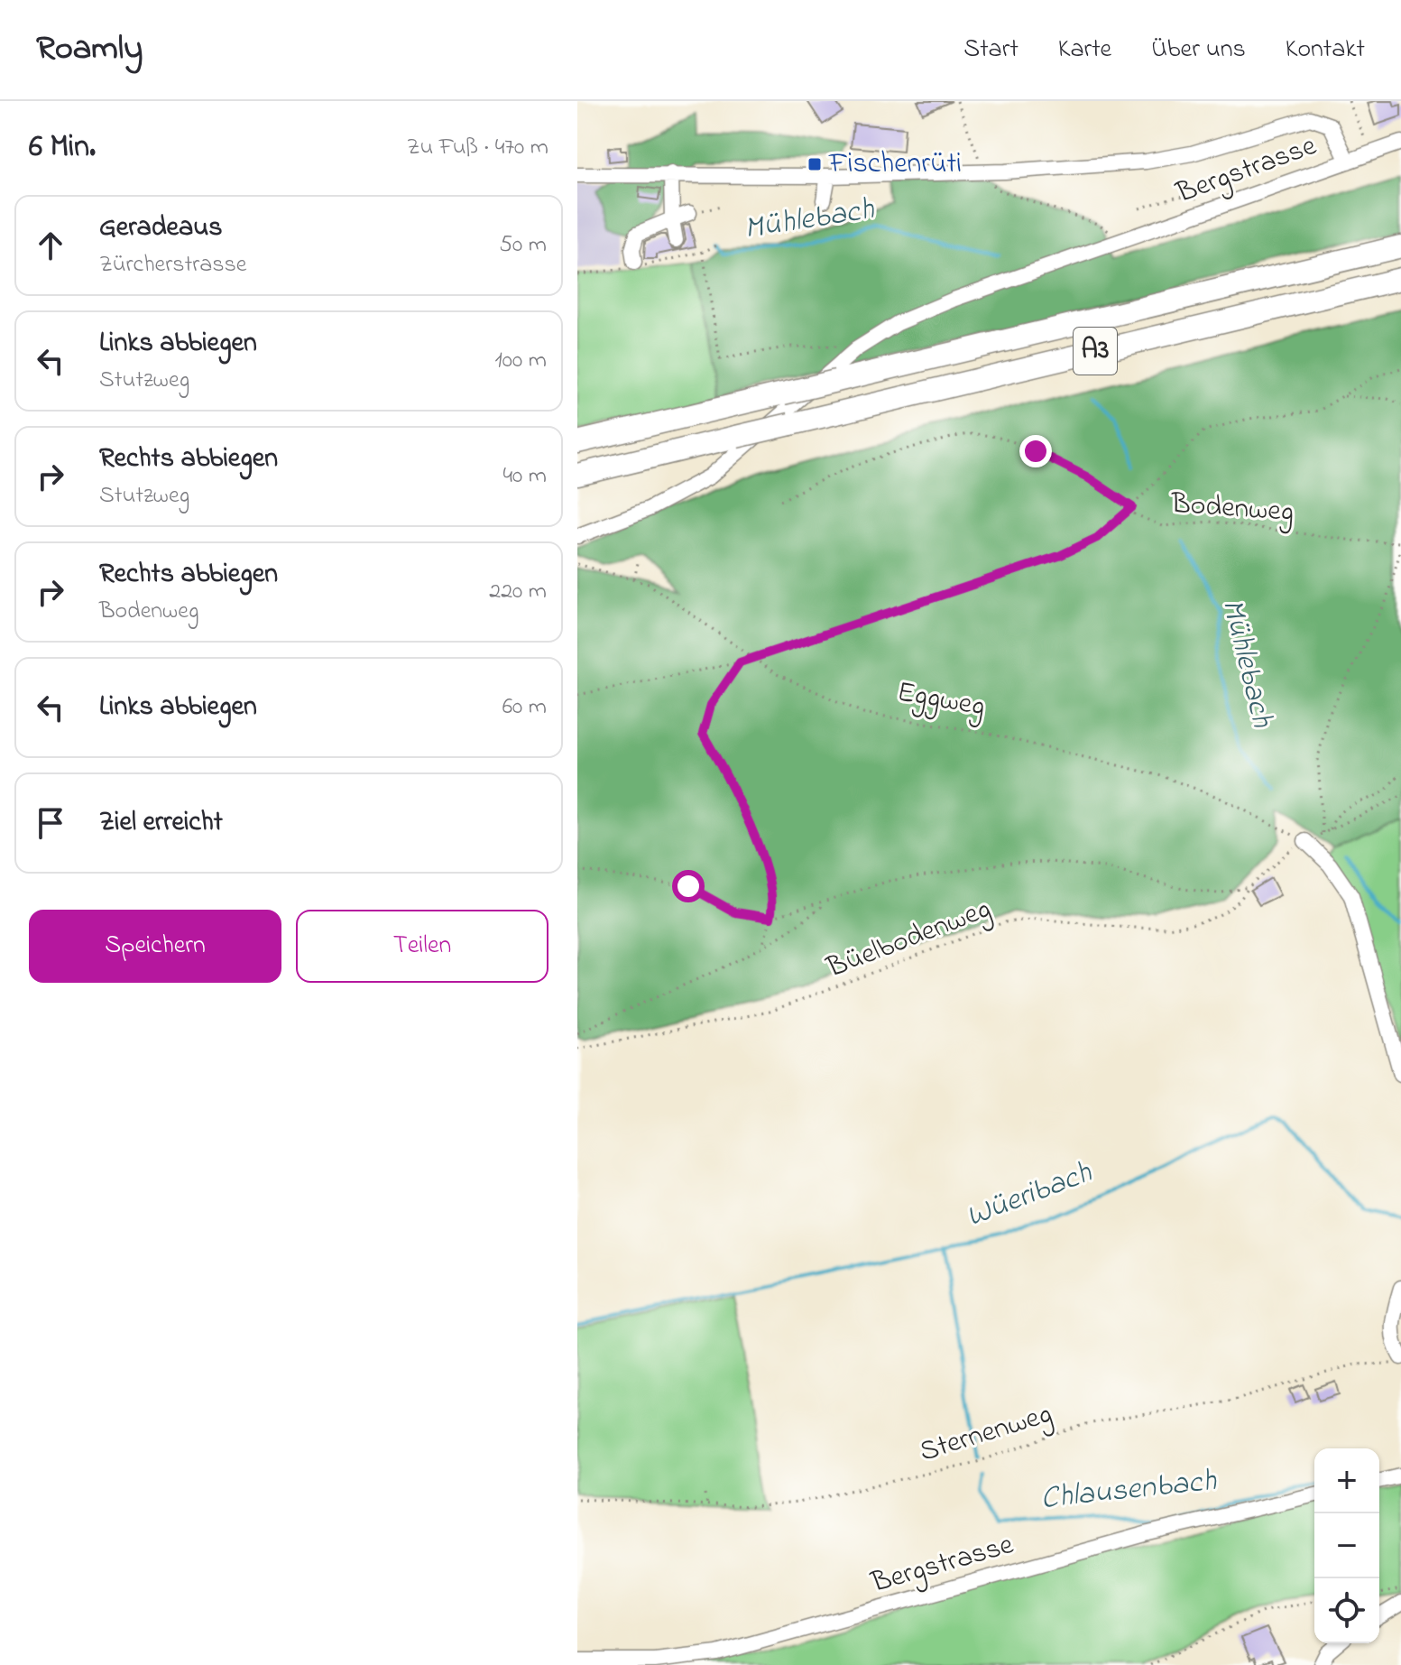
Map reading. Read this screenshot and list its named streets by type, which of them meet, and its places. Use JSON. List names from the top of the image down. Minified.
{"streets":{"highway":["A3"],"street":["Bergstrasse"],"path":["Bodenweg","Eggweg","Büelbodenweg","Sternenweg"]},"crossings":[["Bodenweg","Eggweg"]],"water":["Mühlebach","Wüeribach","Chlausenbach"],"places":{"transit":["Fischenrüti"]},"page":{"header":"Roamly","nav":["Start","Karte","Über uns","Kontakt"],"heading":["6 Min.","Zu Fuß · 470 m"],"list":[["Geradeaus","Zürcherstrasse","50 m"],["Links abbiegen","Stutzweg","100 m"],["Rechts abbiegen","Stutzweg","40 m"],["Rechts abbiegen","Bodenweg","220 m"],["Links abbiegen","60 m"],"Ziel erreicht"],"buttons":["Speichern","Teilen"],"map_buttons":["+","−"]}}
